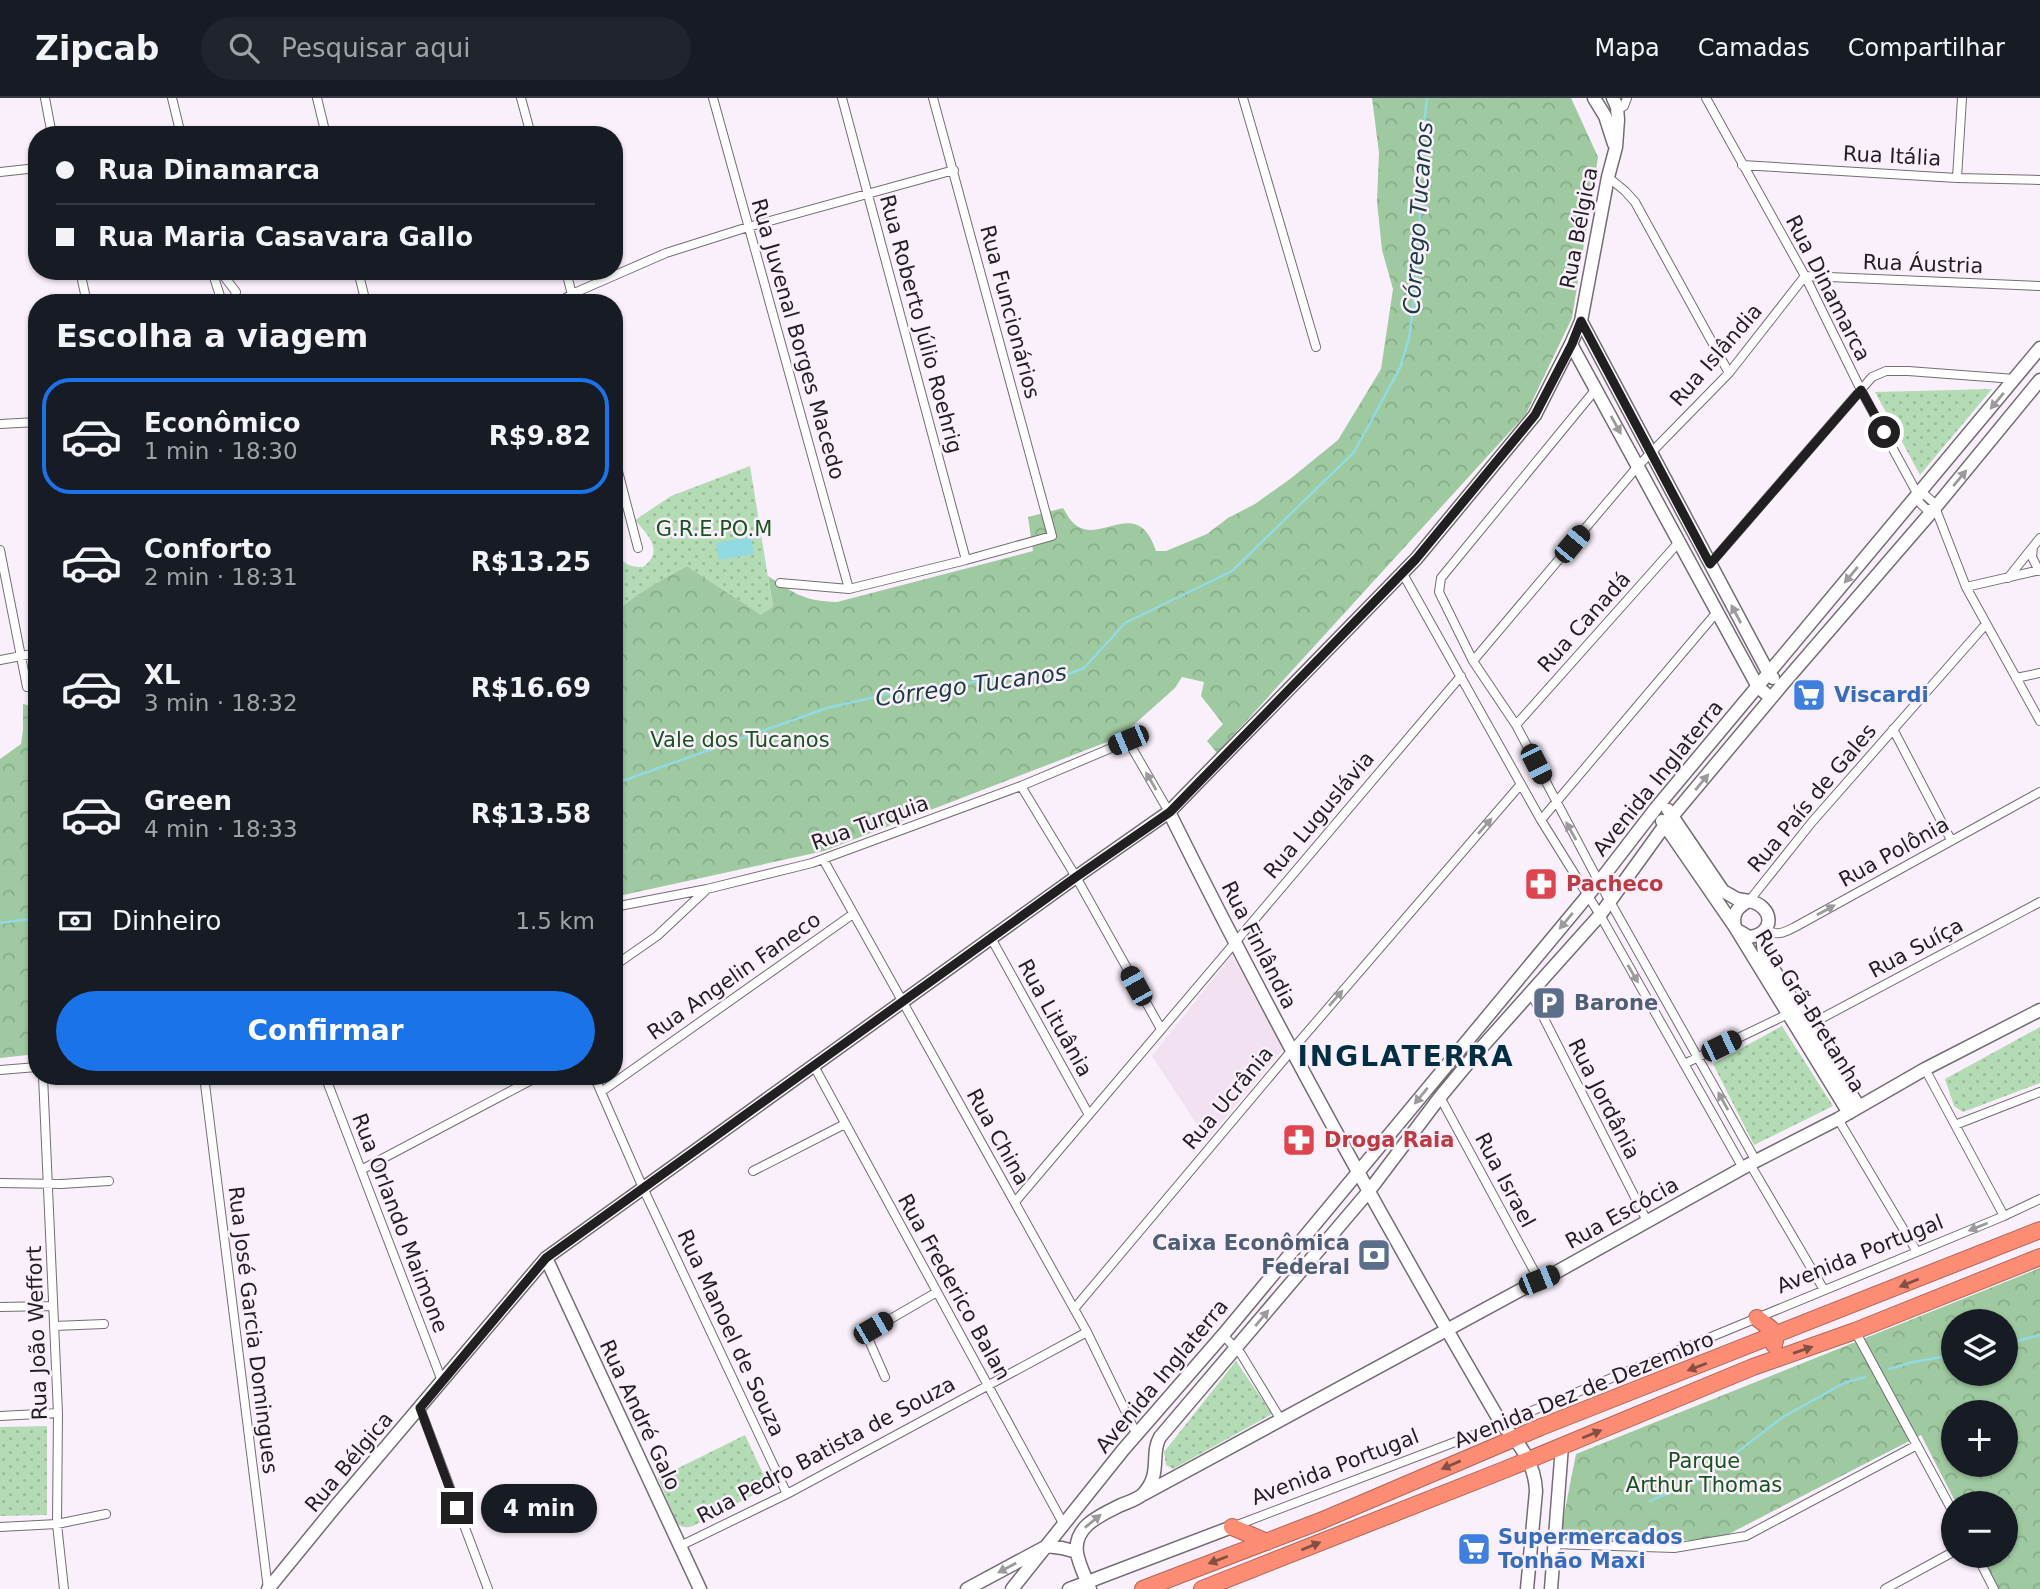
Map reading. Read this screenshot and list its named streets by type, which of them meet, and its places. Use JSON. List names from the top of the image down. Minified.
{"streets":{"highway":["Avenida Dez de Dezembro"],"street":["Rua Itália","Rua Bélgica","Rua Áustria","Rua Dinamarca","Rua Funcionários","Rua Roberto Júlio Roehrig","Rua Juvenal Borges Macedo","Rua Islândia","Rua Canadá","Avenida Inglaterra","Rua País de Gales","Rua Luguslávia","Rua Turquia","Rua Polônia","Rua Finlândia","Rua Suíça","Rua Angelin Faneco","Rua Grã-Bretanha","Rua Lituânia","Rua Ucrânia","Rua Jordânia","Rua China","Rua Israel","Rua Escócia","Rua Orlando Maimone","Avenida Portugal","Rua Frederico Balan","Rua José Garcia Domingues","Rua João Weffort","Rua Manoel de Souza","Rua André Galo","Rua Pedro Batista de Souza"]},"crossings":[["Rua Itália","Rua Dinamarca"],["Rua Bélgica","Rua Finlândia"],["Rua Bélgica","Rua Lituânia"],["Rua Bélgica","Rua China"],["Rua Bélgica","Rua Orlando Maimone"],["Rua Bélgica","Rua Frederico Balan"],["Rua Bélgica","Rua José Garcia Domingues"],["Rua Bélgica","Rua Manoel de Souza"],["Rua Bélgica","Rua André Galo"],["Rua Áustria","Rua Dinamarca"],["Rua Áustria","Rua Islândia"],["Rua Dinamarca","Rua Islândia"],["Rua Dinamarca","Avenida Inglaterra"],["Rua Dinamarca","Rua País de Gales"],["Rua Funcionários","Rua Roberto Júlio Roehrig"],["Avenida Inglaterra","Rua Finlândia"],["Avenida Inglaterra","Rua Grã-Bretanha"],["Avenida Inglaterra","Rua Jordânia"],["Avenida Inglaterra","Rua China"],["Avenida Inglaterra","Rua Israel"],["Avenida Inglaterra","Rua Escócia"],["Avenida Inglaterra","Rua Frederico Balan"],["Rua País de Gales","Rua Polônia"],["Rua País de Gales","Rua Grã-Bretanha"],["Rua Luguslávia","Rua Finlândia"],["Rua Luguslávia","Rua Lituânia"],["Rua Luguslávia","Rua China"],["Rua Turquia","Rua Finlândia"],["Rua Turquia","Rua China"],["Rua Polônia","Rua Grã-Bretanha"],["Rua Finlândia","Rua Ucrânia"],["Rua Finlândia","Rua Escócia"],["Rua Finlândia","Avenida Portugal"],["Rua Finlândia","Avenida Dez de Dezembro"],["Rua Suíça","Rua Grã-Bretanha"],["Rua Angelin Faneco","Rua China"],["Rua Angelin Faneco","Rua Manoel de Souza"],["Rua Grã-Bretanha","Rua Escócia"],["Rua Ucrânia","Rua China"],["Rua Jordânia","Rua Escócia"],["Rua China","Rua Pedro Batista de Souza"],["Rua Israel","Rua Escócia"],["Rua Frederico Balan","Rua Pedro Batista de Souza"],["Rua Manoel de Souza","Rua Pedro Batista de Souza"],["Rua André Galo","Rua Pedro Batista de Souza"]],"one_way":["Rua Polônia","Rua Ucrânia"],"districts":["INGLATERRA"],"water":["Córrego Tucanos"],"parks":["G.R.E.PO.M","Vale dos Tucanos","Parque Arthur Thomas"],"places":{"supermarket":["Viscardi","Supermercados Tonhão Maxi"],"pharmacy":["Pacheco","Droga Raia"],"parking":["Barone"],"bank":["Caixa Econômica Federal"]},"page":{"header":"Zipcab","search":"Pesquisar aqui","nav":["Mapa","Camadas","Compartilhar"],"banner":["Rua Dinamarca","Rua Maria Casavara Gallo"],"heading":"Escolha a viagem","list":[{"name":"Econômico","note":"1 min · 18:30","value":"R$9.82"},{"name":"Conforto","note":"2 min · 18:31","value":"R$13.25"},{"name":"XL","note":"3 min · 18:32","value":"R$16.69"},{"name":"Green","note":"4 min · 18:33","value":"R$13.58"}],"pay":["Dinheiro","1.5 km"],"buttons":"Confirmar","map_buttons":["+","−"],"bubble":"4 min"}}
